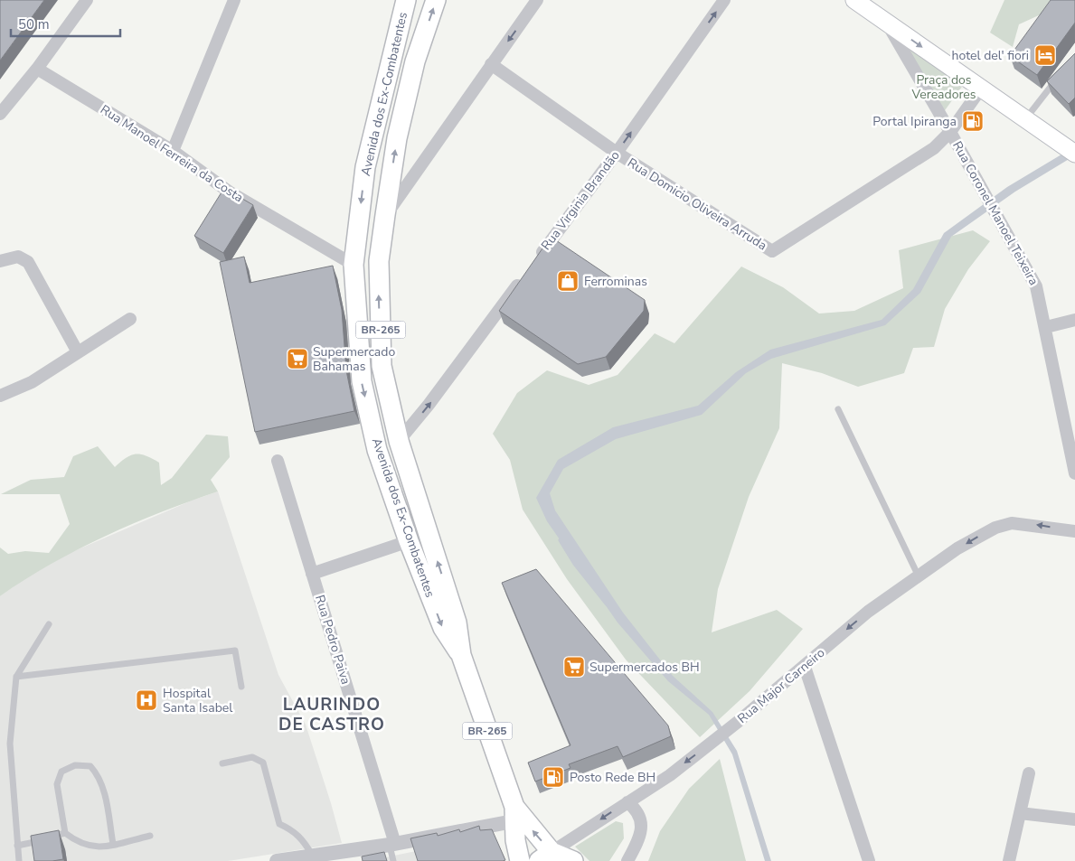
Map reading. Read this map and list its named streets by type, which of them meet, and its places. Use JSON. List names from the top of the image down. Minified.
{"streets":{"main road":["Avenida dos Ex-Combatentes","BR-265"],"street":["Rua Manoel Ferreira da Costa","Rua Virginia Brandão","Rua Domicio Oliveira Arruda","Rua Coronel Manoel Teixeira","Rua Pedro Paiva","Rua Major Carneiro"]},"crossings":[["Avenida dos Ex-Combatentes","Rua Manoel Ferreira da Costa"],["Avenida dos Ex-Combatentes","BR-265"],["Avenida dos Ex-Combatentes","Rua Major Carneiro"],["Rua Virginia Brandão","Rua Domicio Oliveira Arruda"],["Rua Domicio Oliveira Arruda","Rua Coronel Manoel Teixeira"],["BR-265","Rua Major Carneiro"]],"one_way":["Rua Virginia Brandão","Rua Major Carneiro"],"districts":["LAURINDO DE CASTRO"],"parks":["Praça dos Vereadores"],"places":{"hotel":["hotel del' fiori"],"fuel station":["Portal Ipiranga","Posto Rede BH"],"shop":["Ferrominas"],"supermarket":["Supermercado Bahamas","Supermercados BH"],"hospital":["Hospital Santa Isabel"]},"scale_bar":"50 m"}
